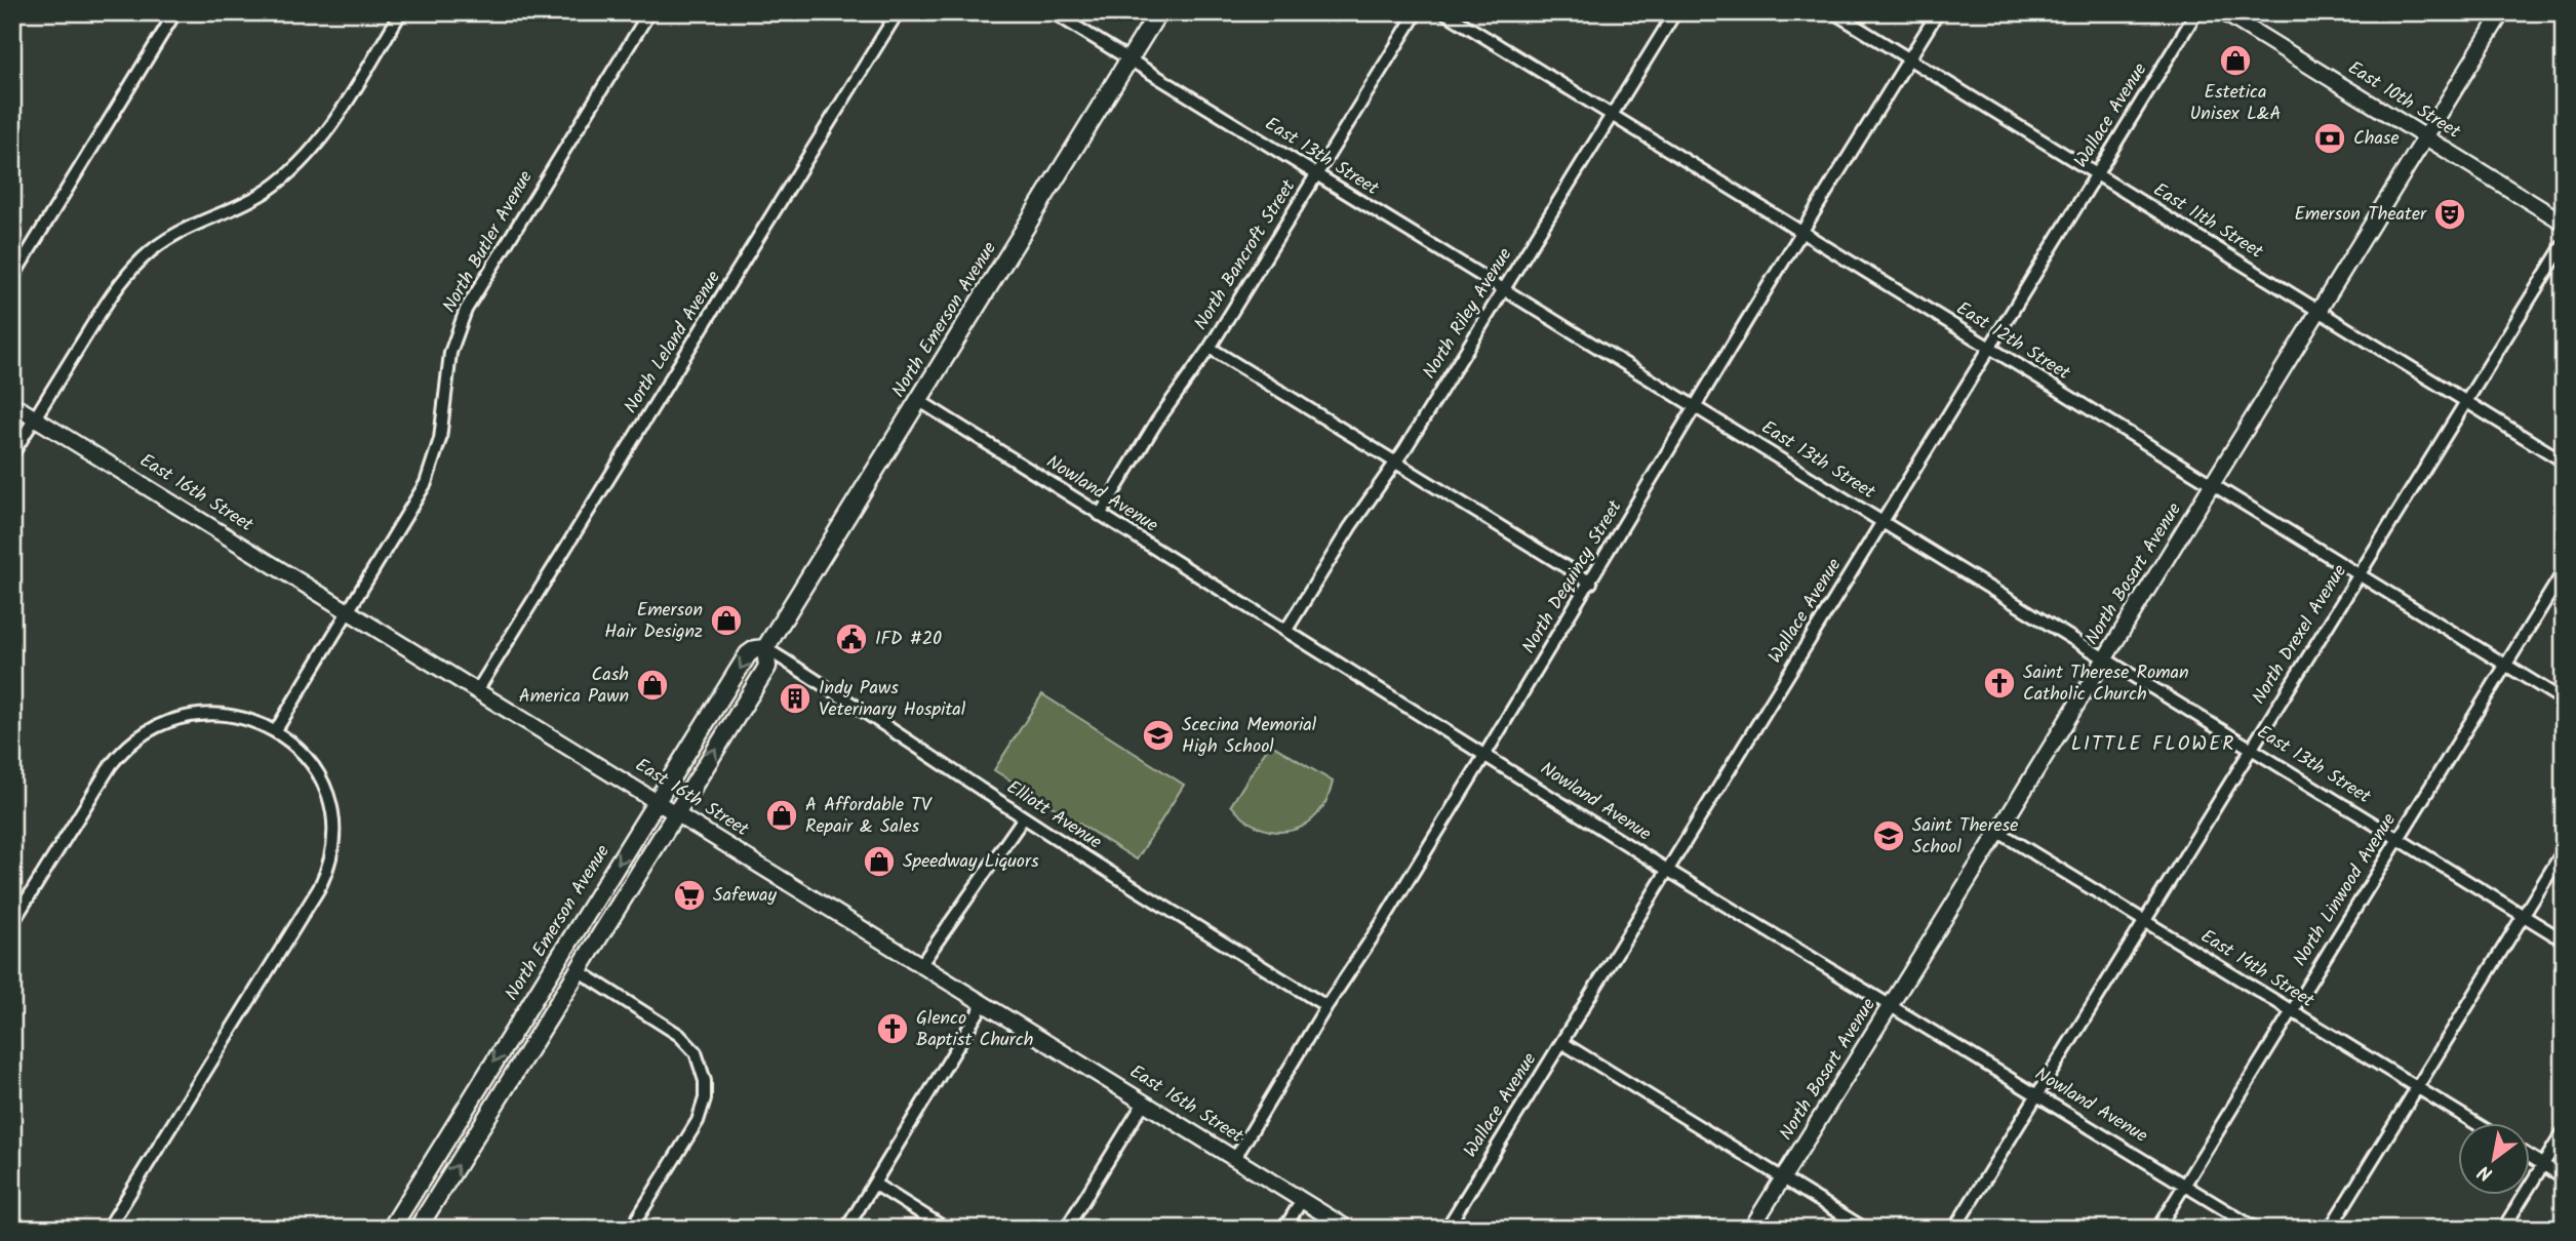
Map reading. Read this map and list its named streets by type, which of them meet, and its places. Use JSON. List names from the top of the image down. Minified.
{"streets":{"main road":["East 10th Street","North Emerson Avenue","East 16th Street","North Bosart Avenue"],"street":["Wallace Avenue","East 13th Street","East 11th Street","North Butler Avenue","North Bancroft Street","North Riley Avenue","East 12th Street","North Leland Avenue","Nowland Avenue","North Dequincy Street","North Drexel Avenue","Elliott Avenue","North Linwood Avenue","East 14th Street"]},"crossings":[["East 10th Street","North Bosart Avenue"],["Wallace Avenue","East 13th Street"],["Wallace Avenue","East 11th Street"],["Wallace Avenue","East 12th Street"],["Wallace Avenue","Nowland Avenue"],["East 13th Street","North Bancroft Street"],["East 13th Street","North Riley Avenue"],["East 13th Street","North Emerson Avenue"],["East 13th Street","North Bosart Avenue"],["East 13th Street","North Dequincy Street"],["East 13th Street","North Drexel Avenue"],["East 13th Street","North Linwood Avenue"],["East 11th Street","North Bosart Avenue"],["East 11th Street","North Dequincy Street"],["East 11th Street","North Drexel Avenue"],["North Butler Avenue","East 16th Street"],["North Bancroft Street","Nowland Avenue"],["North Riley Avenue","East 12th Street"],["North Riley Avenue","Nowland Avenue"],["North Emerson Avenue","East 16th Street"],["North Emerson Avenue","Nowland Avenue"],["North Emerson Avenue","Elliott Avenue"],["East 12th Street","North Bosart Avenue"],["East 12th Street","North Dequincy Street"],["East 12th Street","North Drexel Avenue"],["East 12th Street","North Linwood Avenue"],["North Leland Avenue","East 16th Street"],["East 16th Street","North Dequincy Street"],["Nowland Avenue","North Bosart Avenue"],["Nowland Avenue","North Dequincy Street"],["Nowland Avenue","North Drexel Avenue"],["Nowland Avenue","North Linwood Avenue"],["North Bosart Avenue","East 14th Street"],["North Dequincy Street","Elliott Avenue"],["North Drexel Avenue","East 14th Street"],["North Linwood Avenue","East 14th Street"]],"districts":["LITTLE FLOWER"],"places":{"shop":["Estetica Unisex L&A","Emerson Hair Designz","Cash America Pawn","A Affordable TV Repair & Sales","Speedway Liquors"],"bank":["Chase"],"theatre":["Emerson Theater"],"public building":["IFD #20"],"church":["Saint Therese Roman Catholic Church","Glenco Baptist Church"],"building":["Indy Paws Veterinary Hospital"],"school or university":["Scecina Memorial High School","Saint Therese School"],"supermarket":["Safeway"]},"north":"bottom left"}
